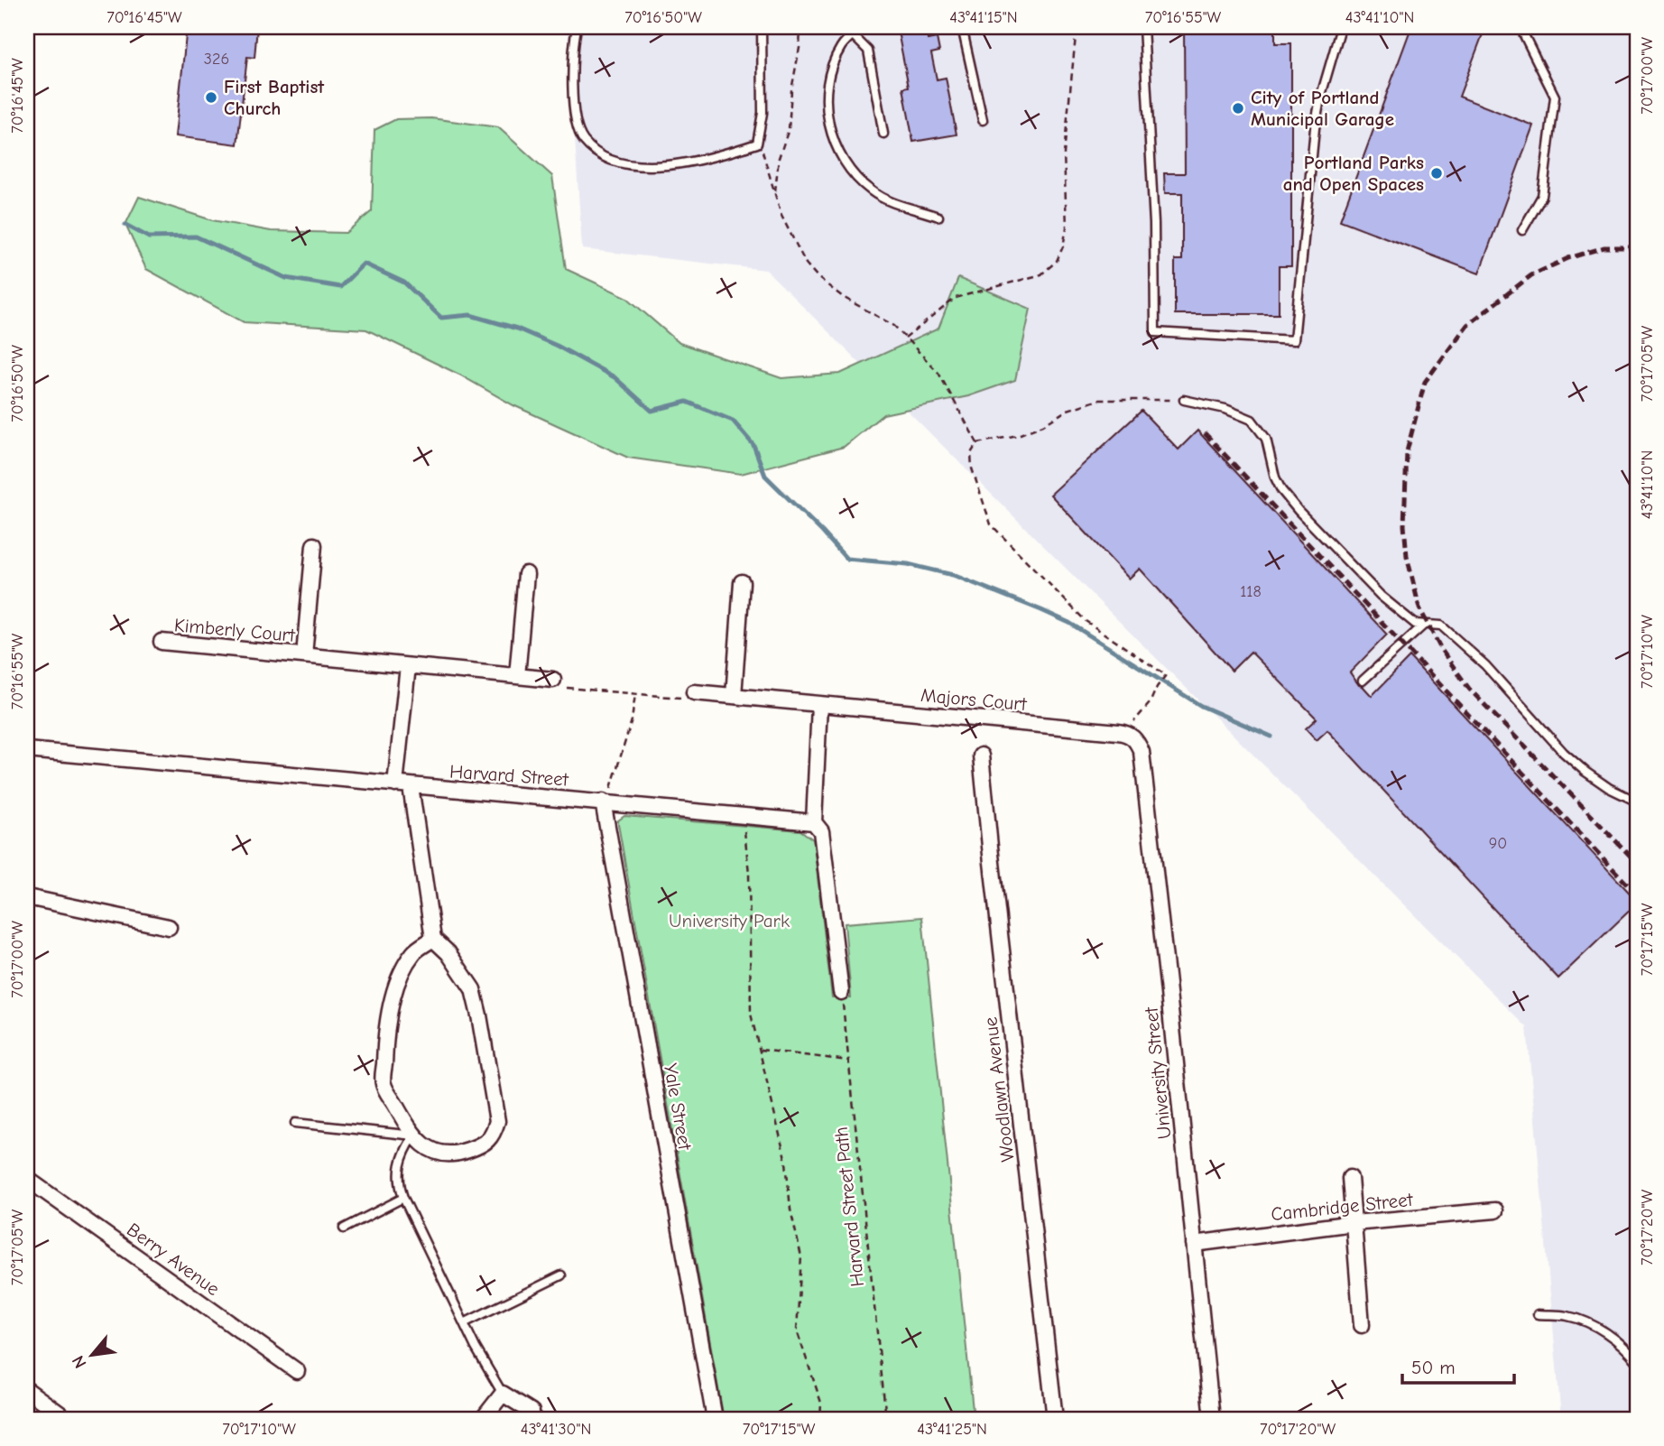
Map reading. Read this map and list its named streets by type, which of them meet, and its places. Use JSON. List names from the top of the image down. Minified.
{"streets":{"street":["Kimberly Court","Majors Court","Harvard Street","University Street","Woodlawn Avenue","Yale Street","Cambridge Street","Berry Avenue"],"path":["Harvard Street Path"]},"crossings":[["Majors Court","University Street"],["Harvard Street","Yale Street"],["University Street","Cambridge Street"]],"parks":["University Park"],"places":["First Baptist Church","City of Portland Municipal Garage","Portland Parks and Open Spaces"],"house_numbers":["326","118","90"],"scale_bar":"50 m","north":"bottom left","coordinates":["70°16'45\"W","70°16'50\"W","43°41'15\"N","70°16'55\"W","43°41'10\"N","70°17'00\"W","70°17'05\"W","70°17'10\"W","70°17'15\"W","70°17'20\"W","43°41'30\"N","43°41'25\"N"]}
